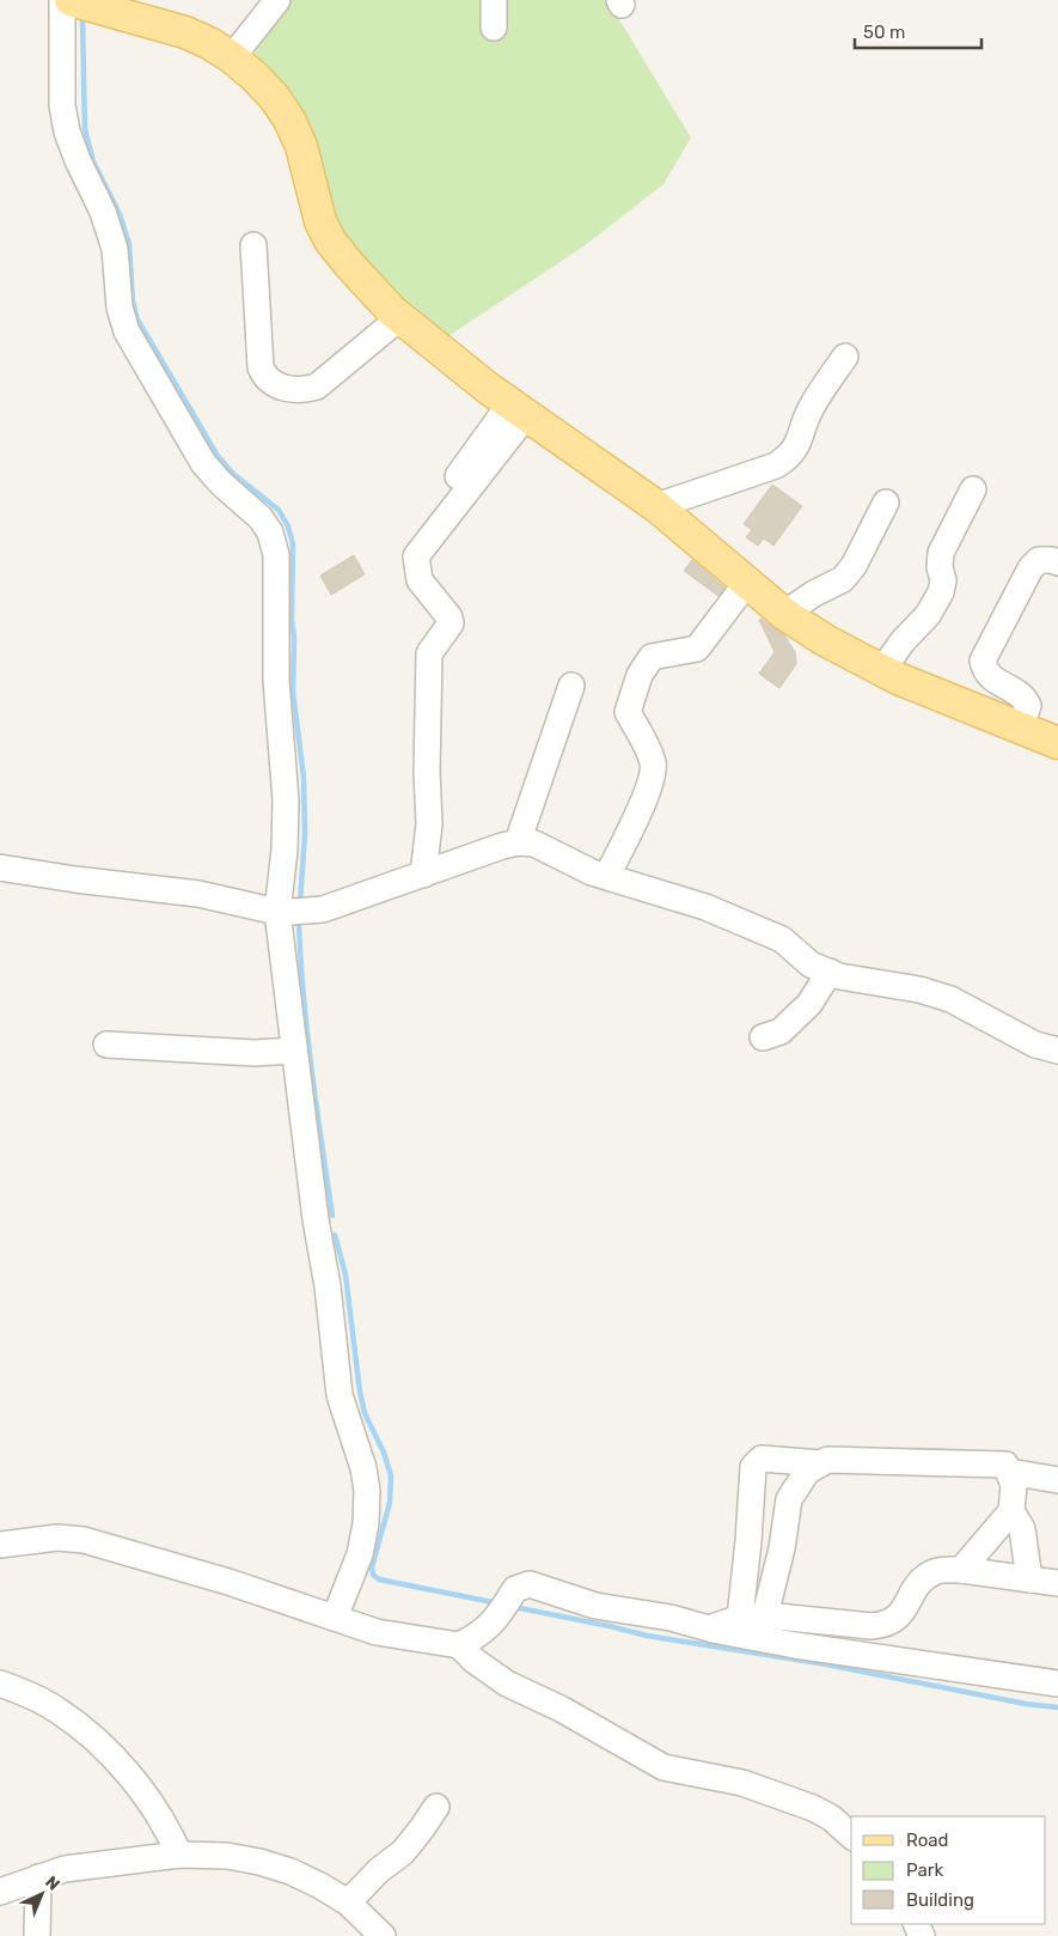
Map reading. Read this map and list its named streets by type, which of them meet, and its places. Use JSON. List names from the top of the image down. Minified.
{"legend":["Road","Park","Building"],"scale_bar":"50 m","north":"top right"}
